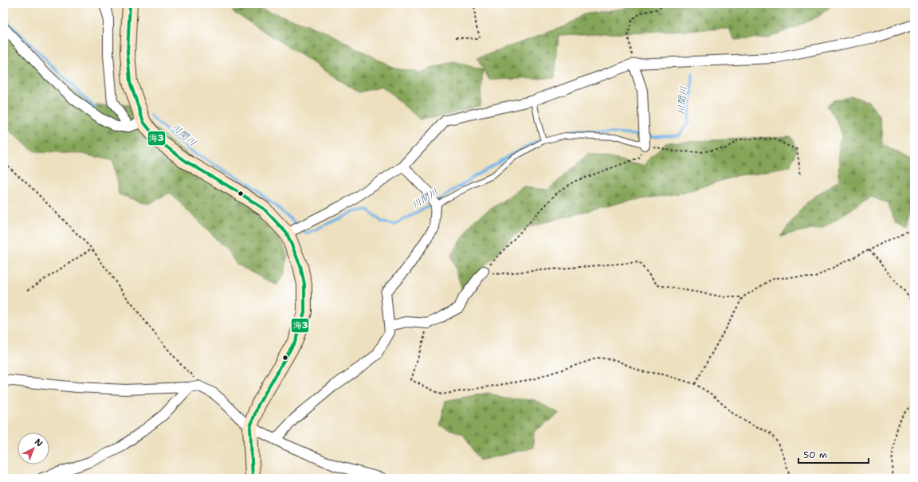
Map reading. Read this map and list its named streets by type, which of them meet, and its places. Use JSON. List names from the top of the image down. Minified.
{"water":["川間川"],"lines":["transit line 海3"],"scale_bar":"50 m","north":"top right"}
